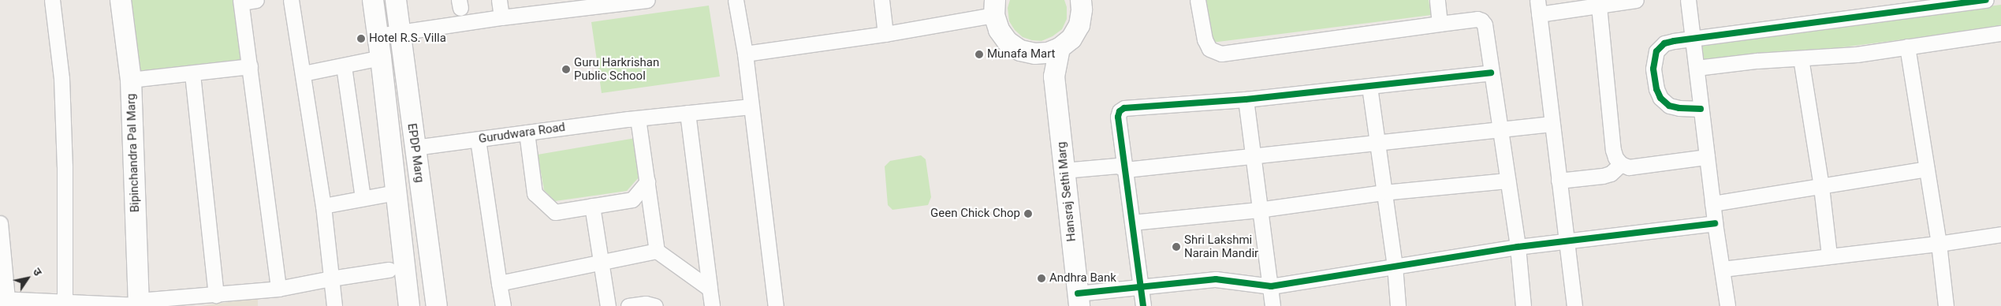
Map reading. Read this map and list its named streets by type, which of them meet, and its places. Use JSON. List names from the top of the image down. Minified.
{"streets":{"street":["Gurudwara Road","Bipinchandra Pal Marg","EPDP Marg","Hansraj Sethi Marg"]},"crossings":[["Gurudwara Road","EPDP Marg"]],"places":["Hotel R.S. Villa","Munafa Mart","Guru Harkrishan Public School","Geen Chick Chop","Shri Lakshmi Narain Mandir","Andhra Bank"],"north":"top right"}
